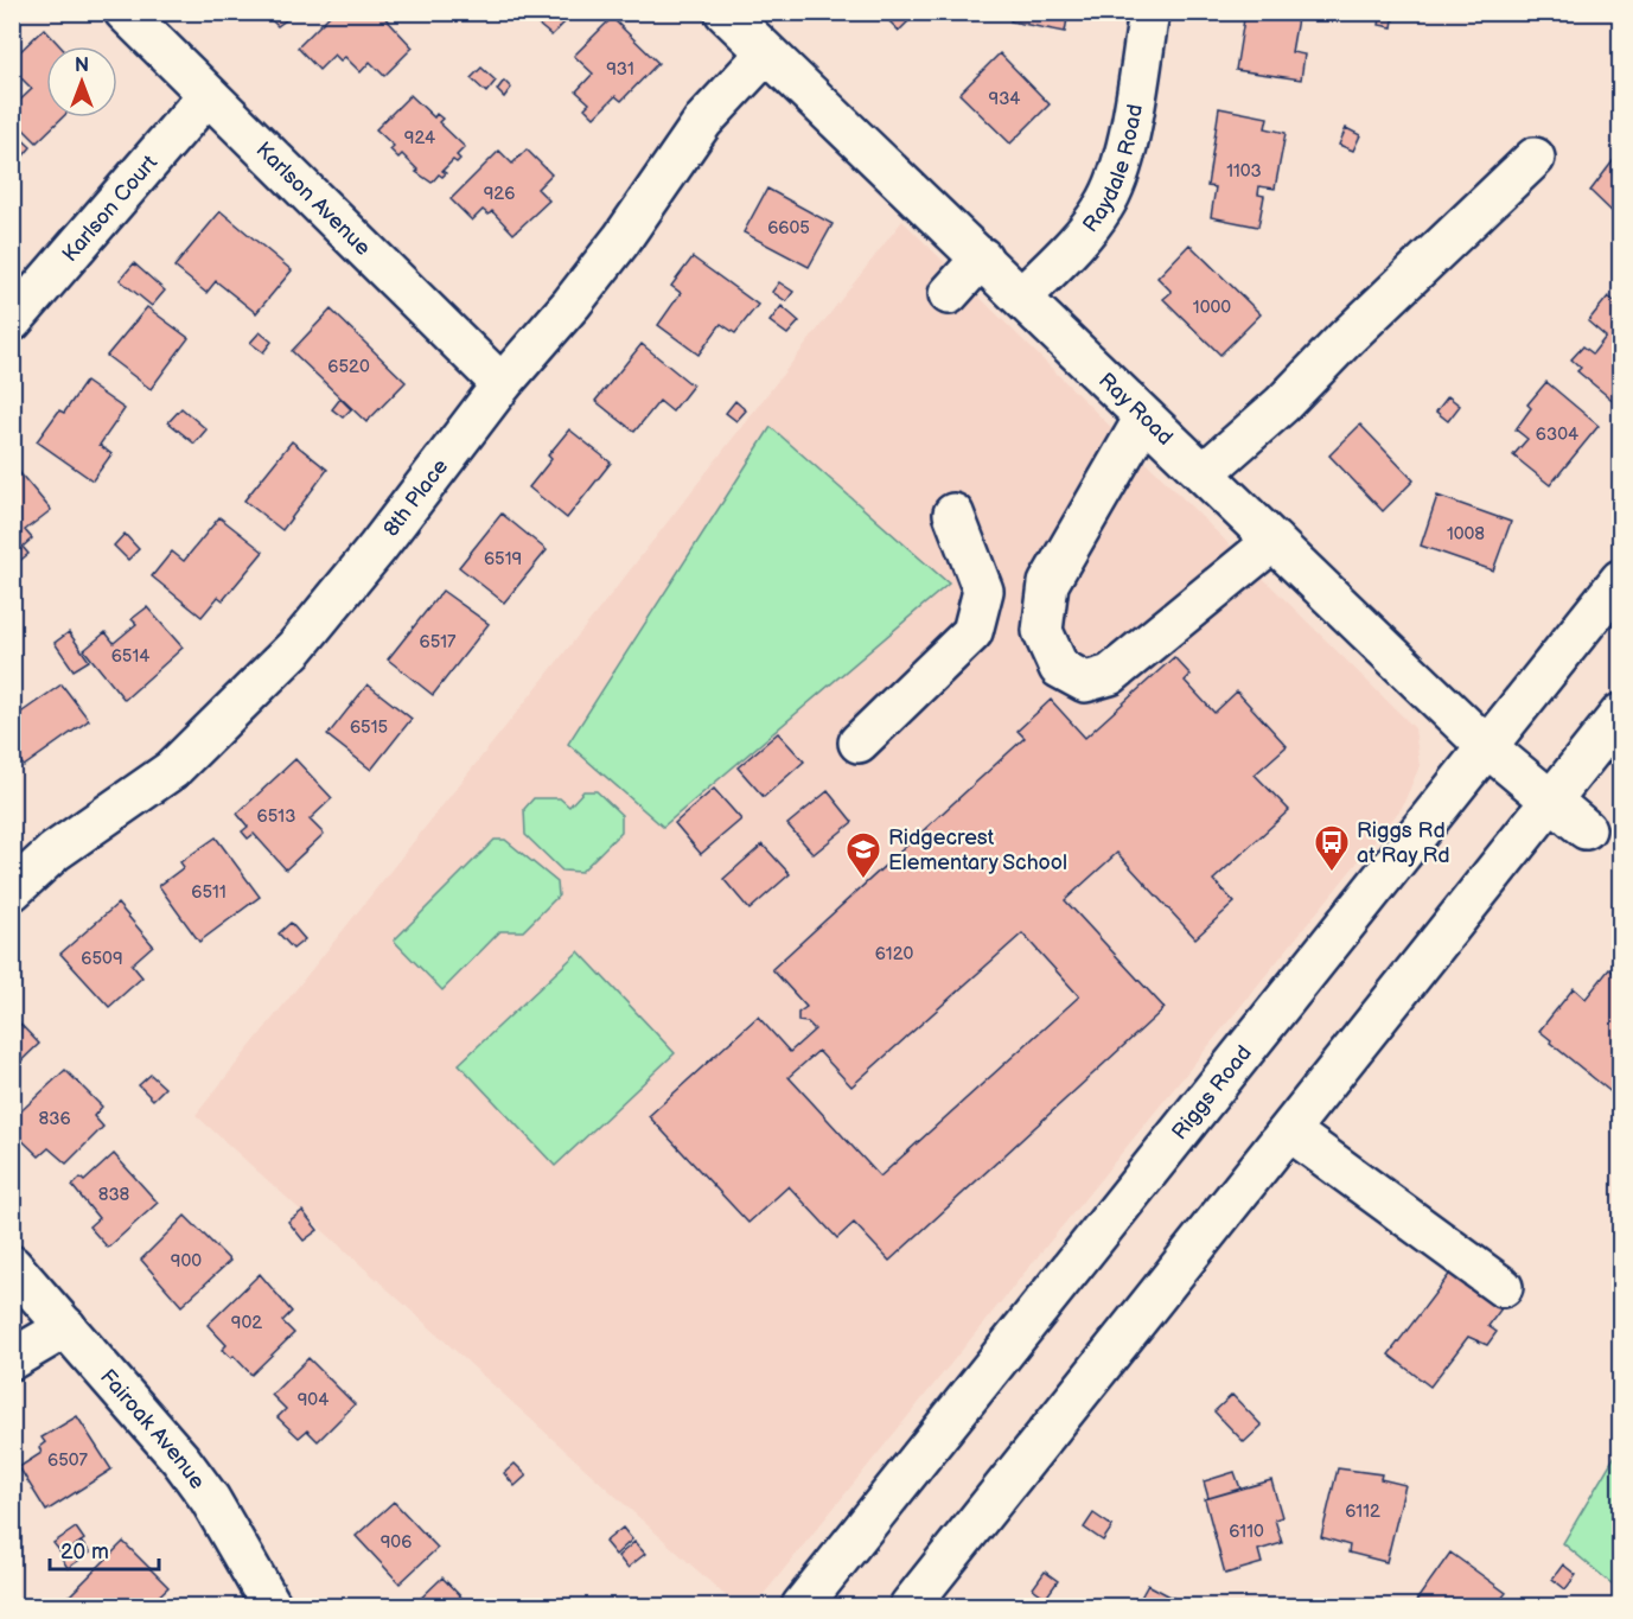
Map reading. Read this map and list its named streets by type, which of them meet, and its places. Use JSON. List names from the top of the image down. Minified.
{"streets":{"street":["Raydale Road","Karlson Avenue","Karlson Court","Ray Road","8th Place","Riggs Road","Fairoak Avenue"]},"crossings":[["Raydale Road","Ray Road"],["Karlson Avenue","Karlson Court"],["Karlson Avenue","8th Place"],["Ray Road","8th Place"],["Ray Road","Riggs Road"]],"places":{"bus stop":["Riggs Rd at Ray Rd"],"school or university":["Ridgecrest Elementary School"]},"house_numbers":["931","934","924","1103","926","6605","1000","6520","6304","1008","6519","6517","6514","6515","6513","6511","6120","6509","836","838","900","902","904","6507","6112","6110","906"],"scale_bar":"20 m","north":"top"}
